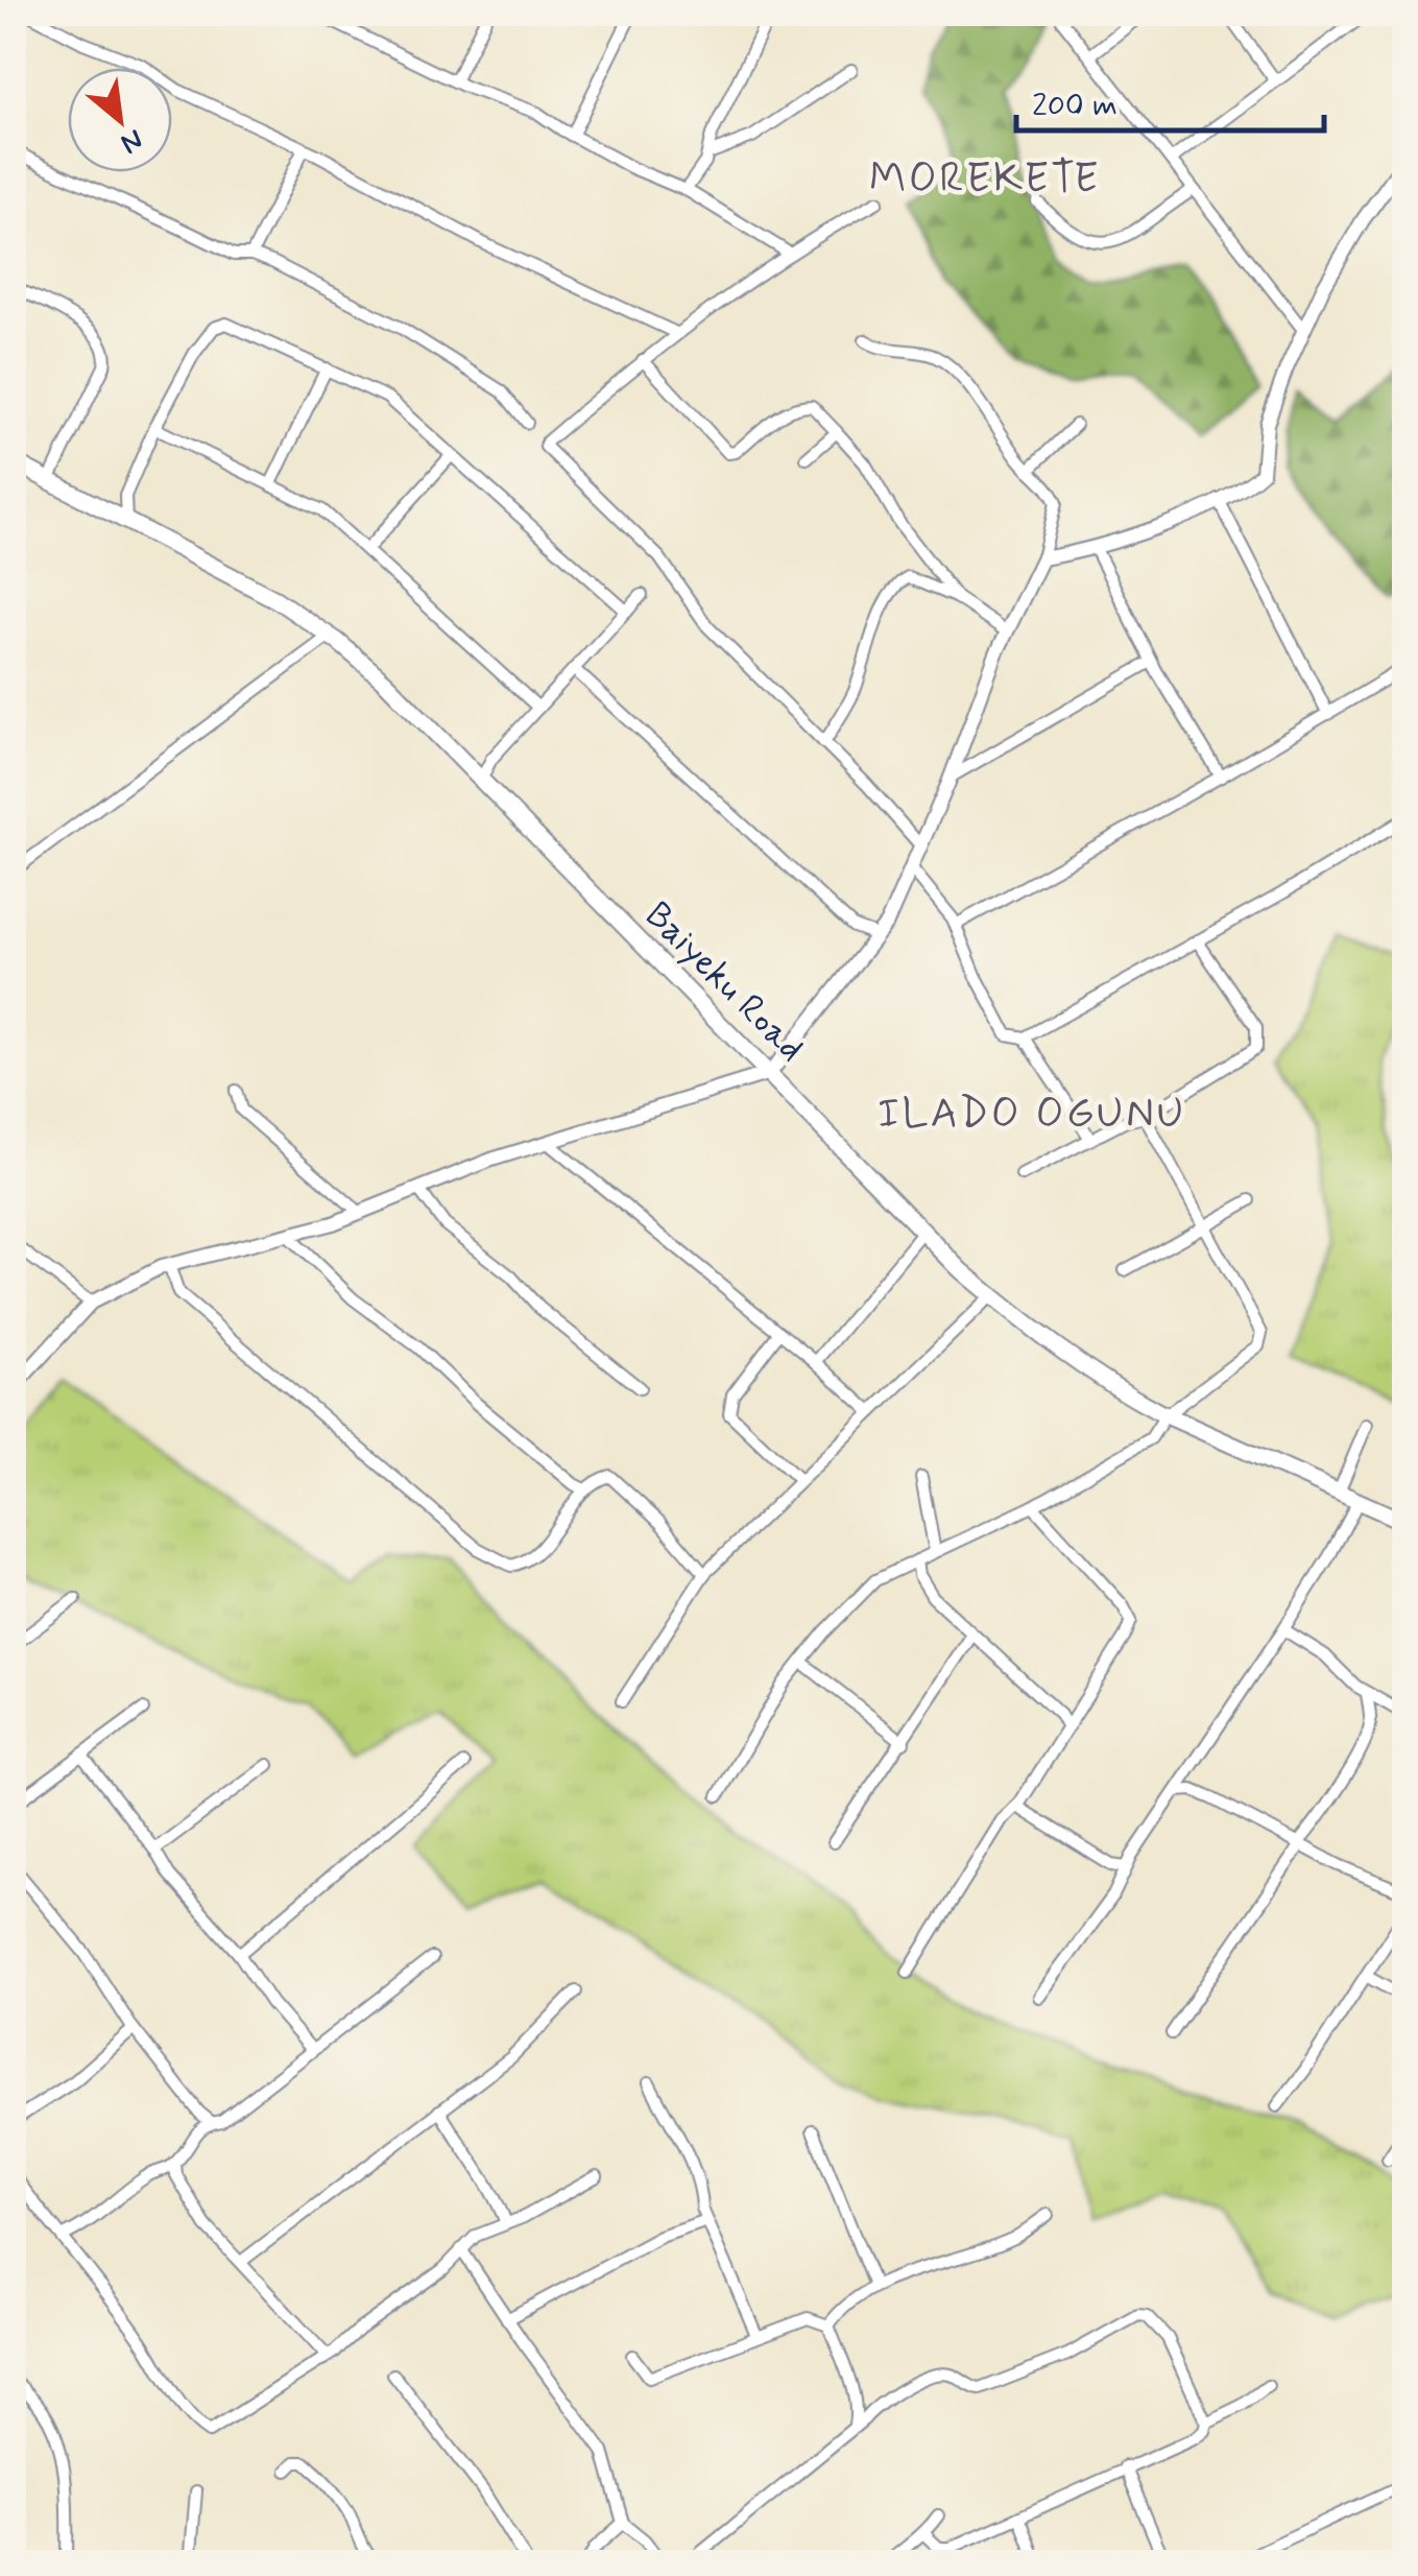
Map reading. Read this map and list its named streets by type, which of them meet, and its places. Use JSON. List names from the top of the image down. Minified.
{"streets":{"main road":["Baiyeku Road"]},"districts":["MOREKETE","ILADO OGUNU"],"scale_bar":"200 m","north":"bottom right"}
